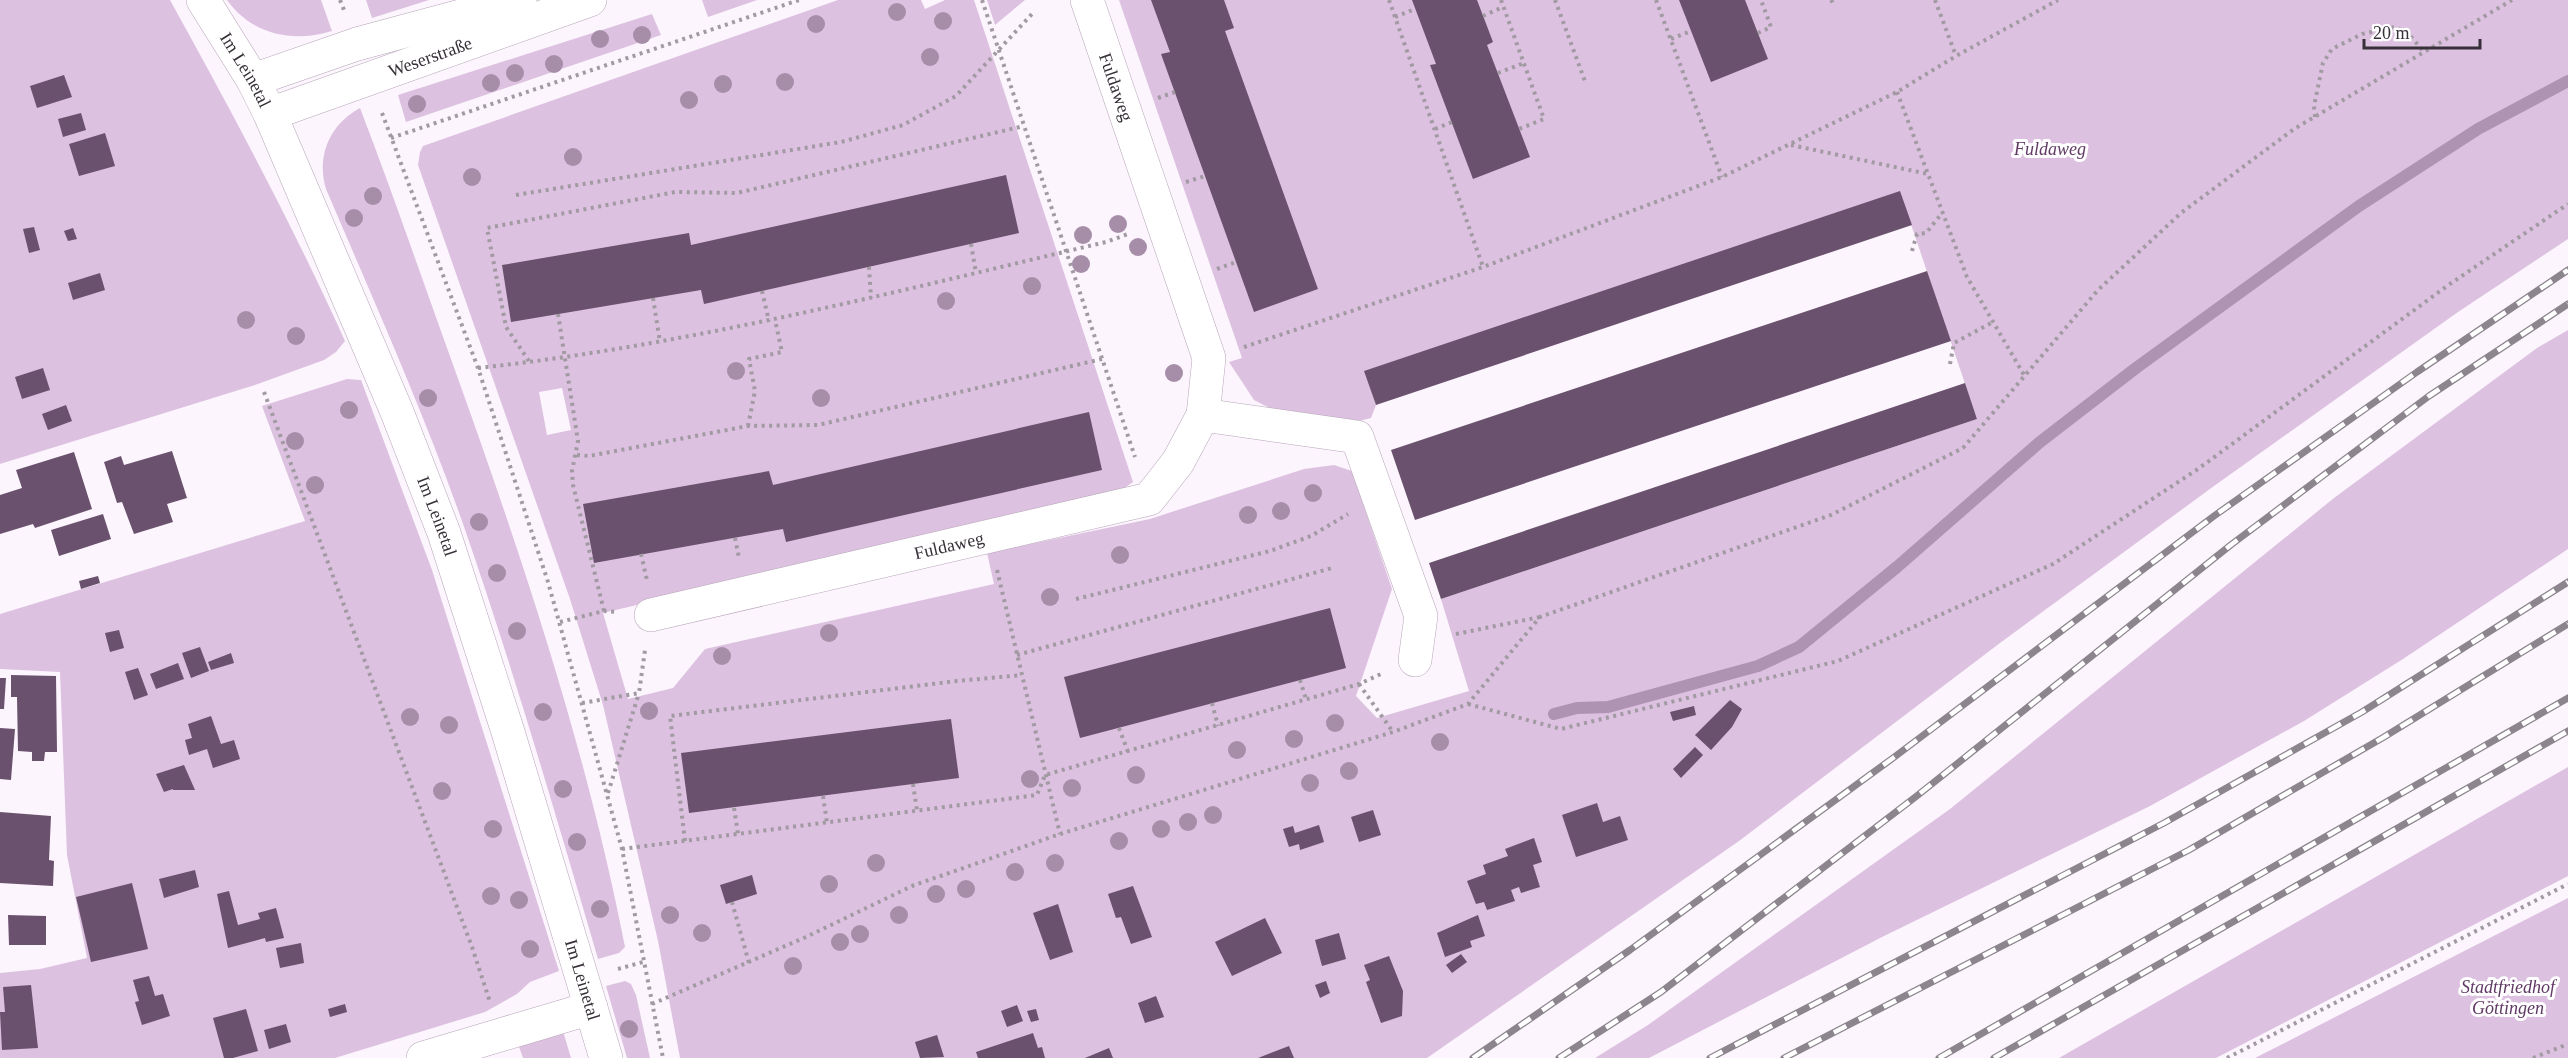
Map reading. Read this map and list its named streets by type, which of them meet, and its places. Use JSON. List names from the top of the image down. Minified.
{"streets":{"street":["Weserstraße","Im Leinetal","Fuldaweg"]},"crossings":[["Weserstraße","Im Leinetal"]],"parks":["Fuldaweg","Stadtfriedhof Göttingen"],"scale_bar":"20 m"}
